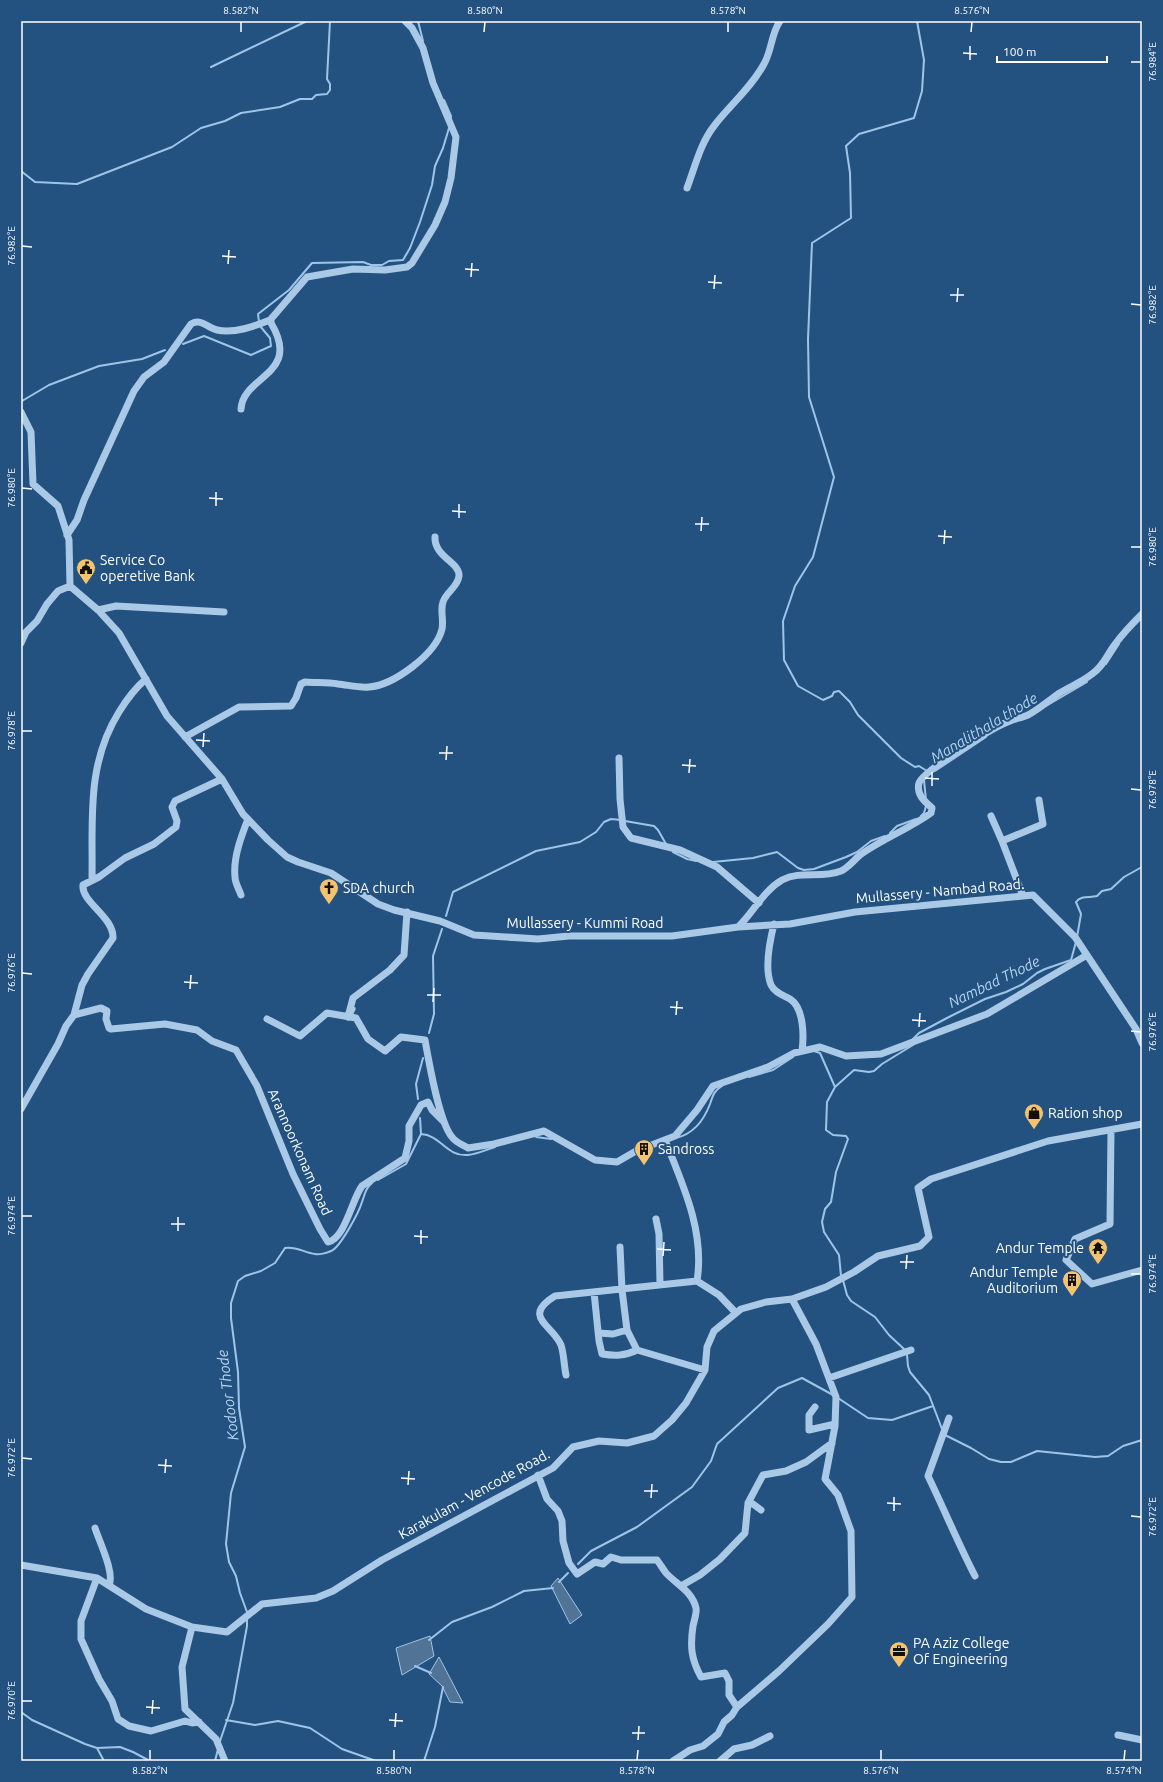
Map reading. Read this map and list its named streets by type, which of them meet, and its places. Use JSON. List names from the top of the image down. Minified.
{"streets":{"street":["Mullassery - Nambad Road.","Mullassery - Kummi Road","Arannoorkonam Road","Karakulam - Vencode Road."]},"crossings":[["Mullassery - Nambad Road.","Mullassery - Kummi Road"],["Mullassery - Nambad Road.","Arannoorkonam Road"]],"water":["Manalithala thode","Nambad Thode","Kodoor Thode"],"places":{"public building":["Service Co operetive Bank"],"church":["SDA church"],"shop":["Ration shop"],"building":["Sandross","Andur Temple Auditorium"],"temple":["Andur Temple"],"office":["PA Aziz College Of Engineering"]},"scale_bar":"100 m","coordinates":["8.582°N","8.580°N","8.578°N","8.576°N","76.984°E","76.982°E","76.980°E","76.978°E","76.976°E","76.974°E","76.972°E","76.970°E","8.574°N"]}
